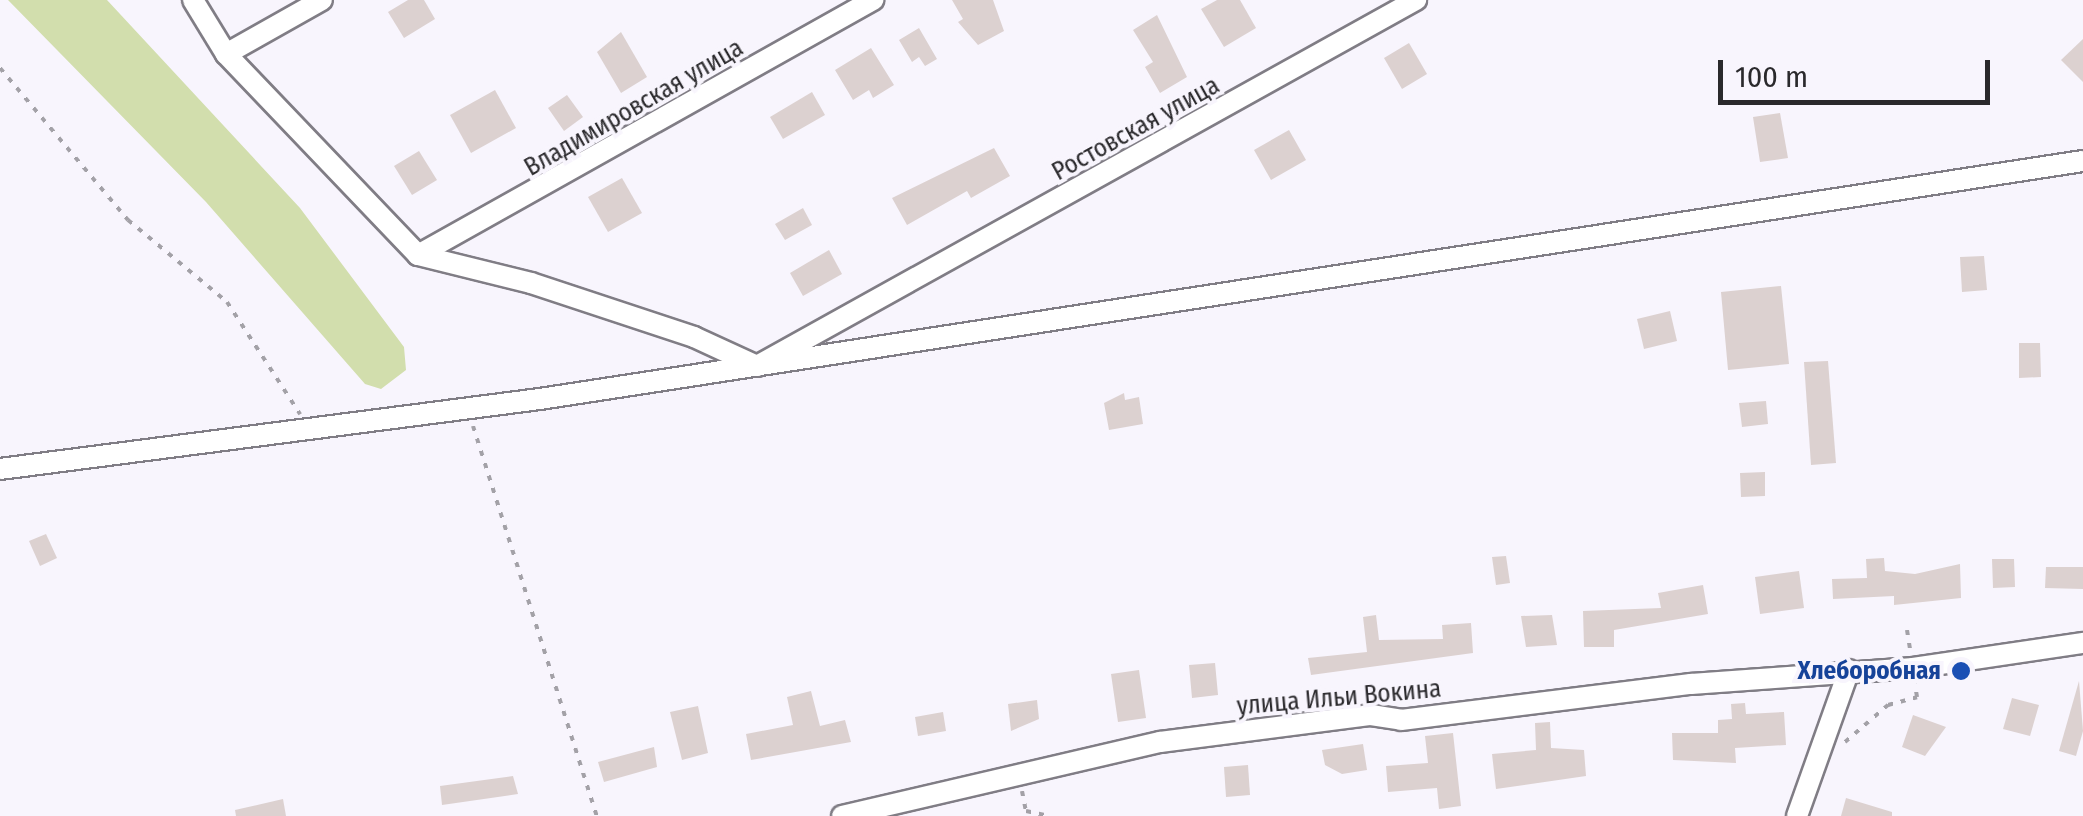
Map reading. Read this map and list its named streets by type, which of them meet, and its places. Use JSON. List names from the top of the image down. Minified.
{"streets":{"street":["Владимировская улица","Ростовская улица","улица Ильи Вокина"]},"places":["Хлеборобная"],"scale_bar":"100 m"}
